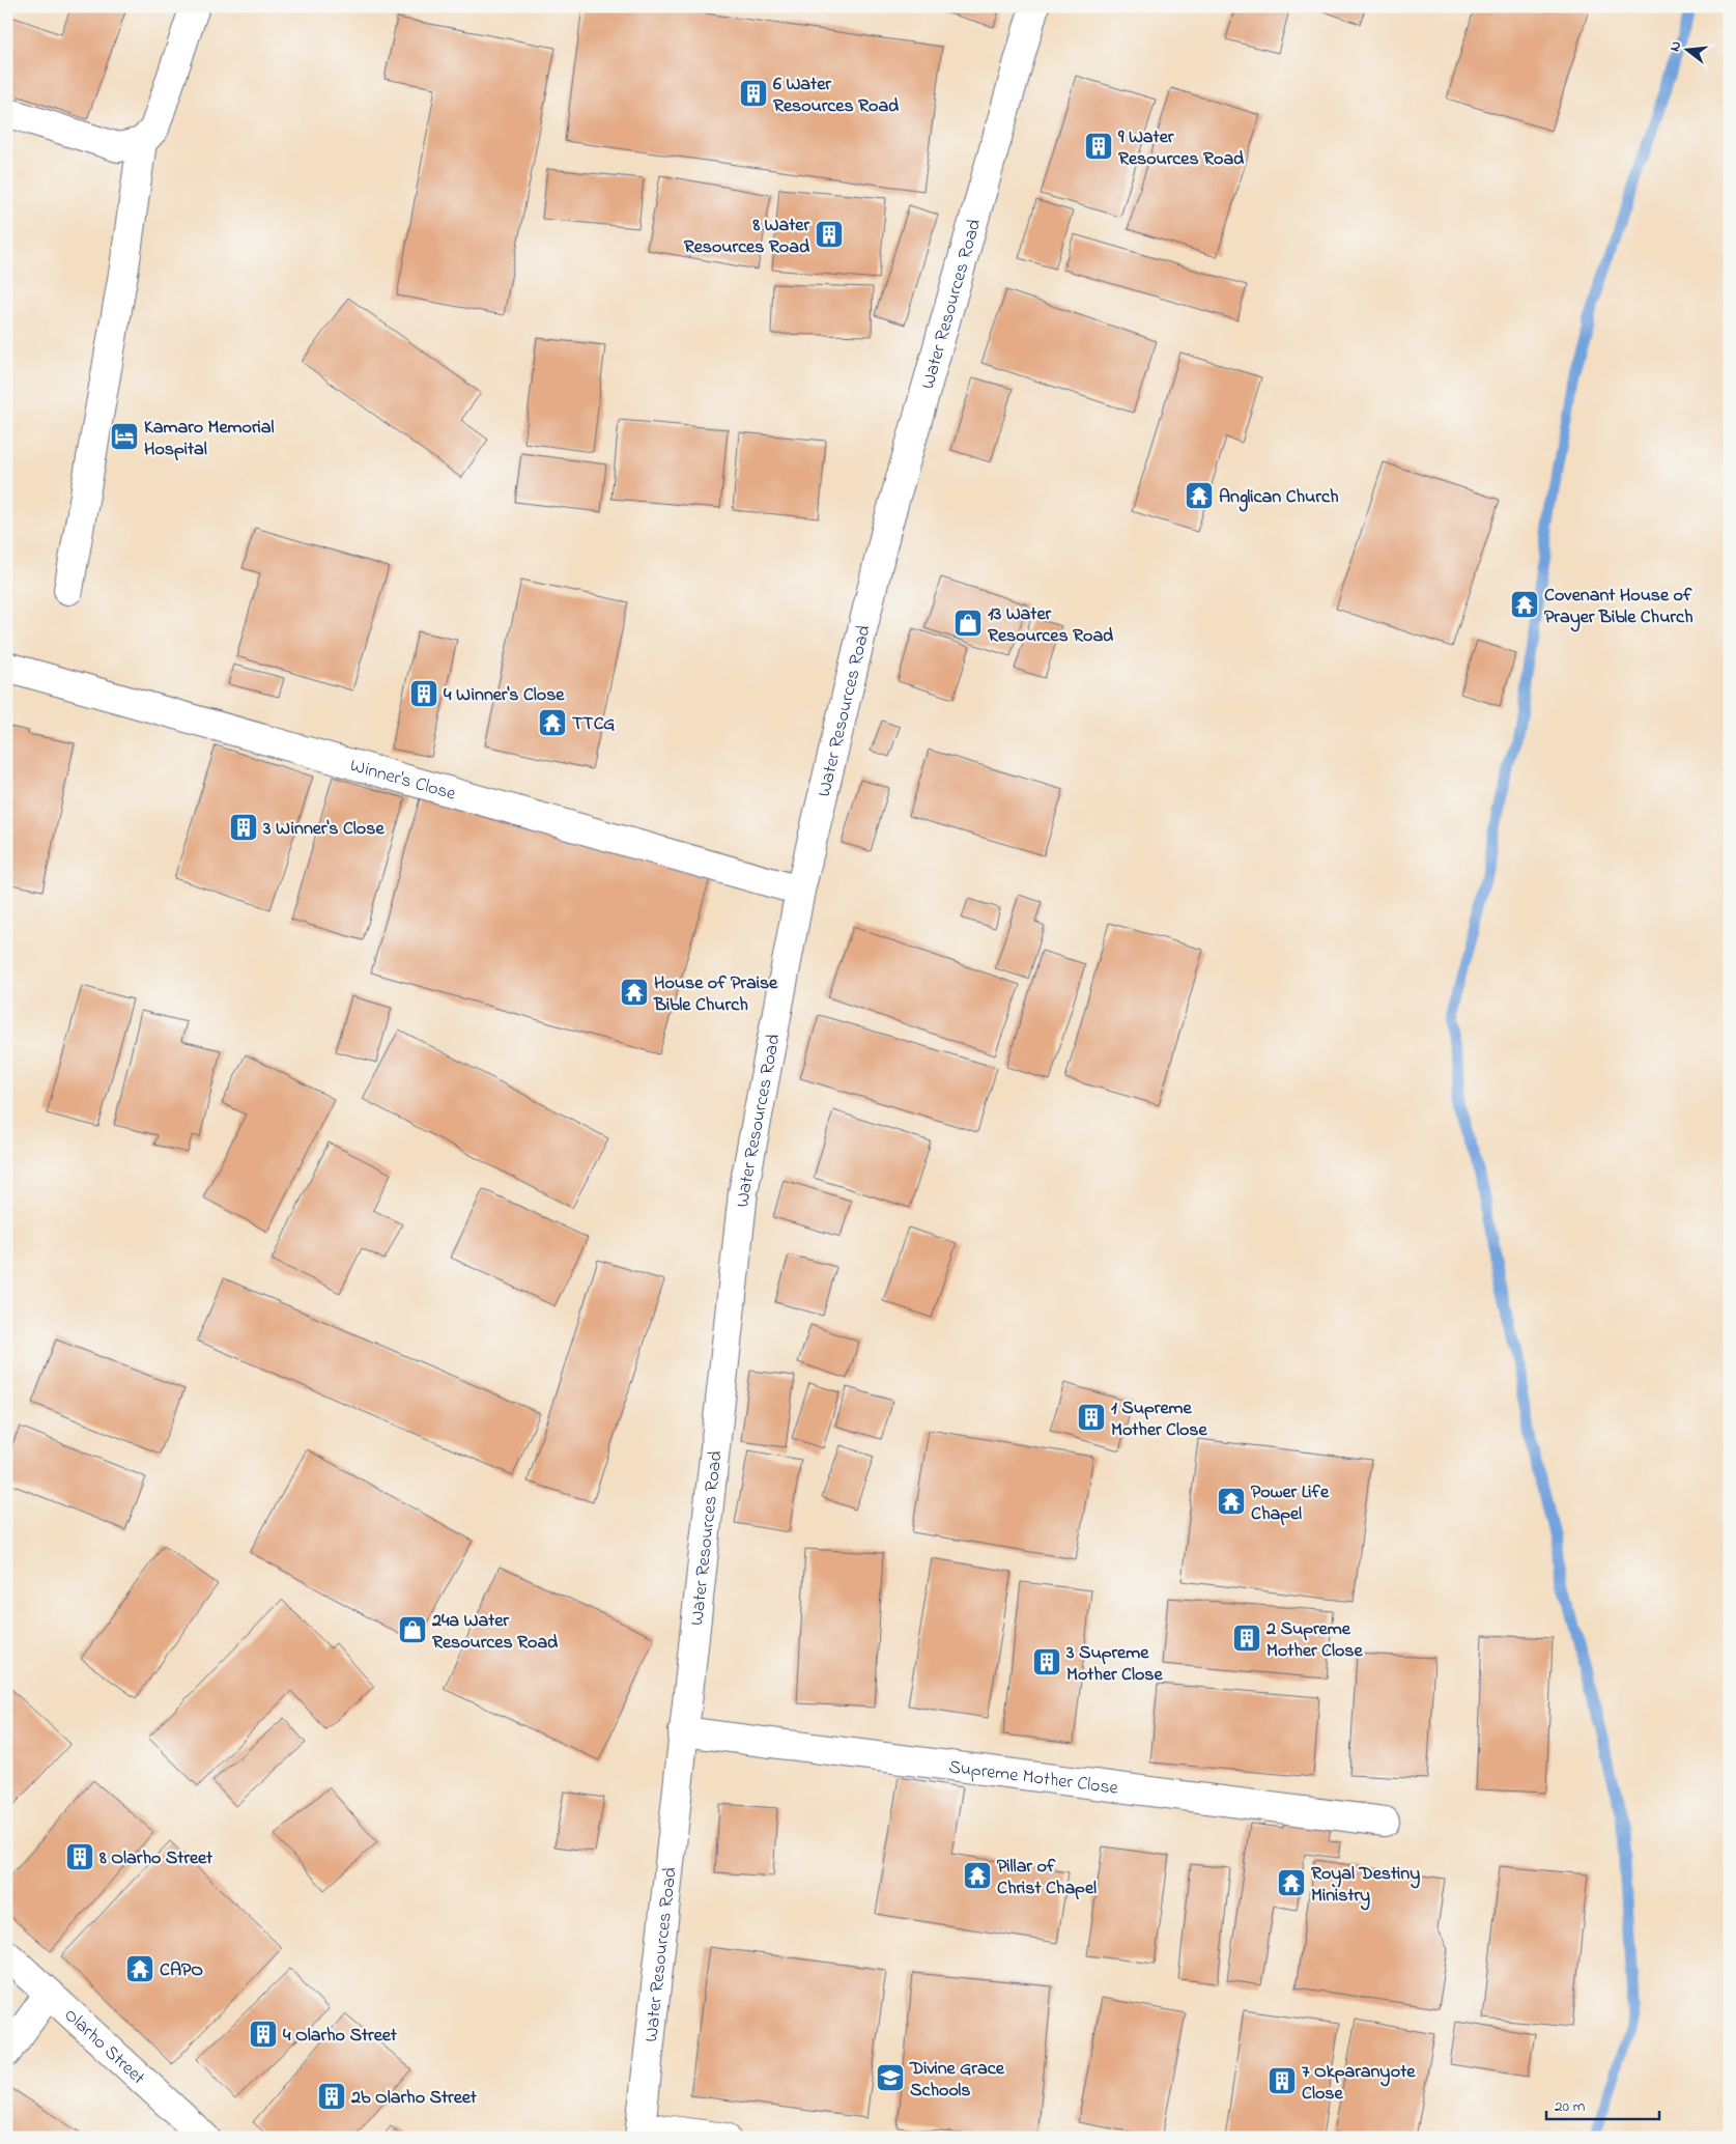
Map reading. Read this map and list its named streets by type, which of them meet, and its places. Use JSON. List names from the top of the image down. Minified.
{"streets":{"street":["Water Resources Road","Winner's Close","Supreme Mother Close","Olarho Street"]},"crossings":[["Water Resources Road","Winner's Close"],["Water Resources Road","Supreme Mother Close"]],"places":{"building":["6 Water Resources Road","9 Water Resources Road","8 Water Resources Road","4 Winner's Close","3 Winner's Close","1 Supreme Mother Close","2 Supreme Mother Close","3 Supreme Mother Close","8 Olarho Street","4 Olarho Street","7 Okparanyote Close","2b Olarho Street"],"hotel":["Kamaro Memorial Hospital"],"temple":["Anglican Church","Covenant House of Prayer Bible Church","TTCG","House of Praise Bible Church","Power Life Chapel","Pillar of Christ Chapel","Royal Destiny Ministry","CAPO"],"shop":["13 Water Resources Road","24a Water Resources Road"],"school or university":["Divine Grace Schools"]},"scale_bar":"20 m","north":"left"}
